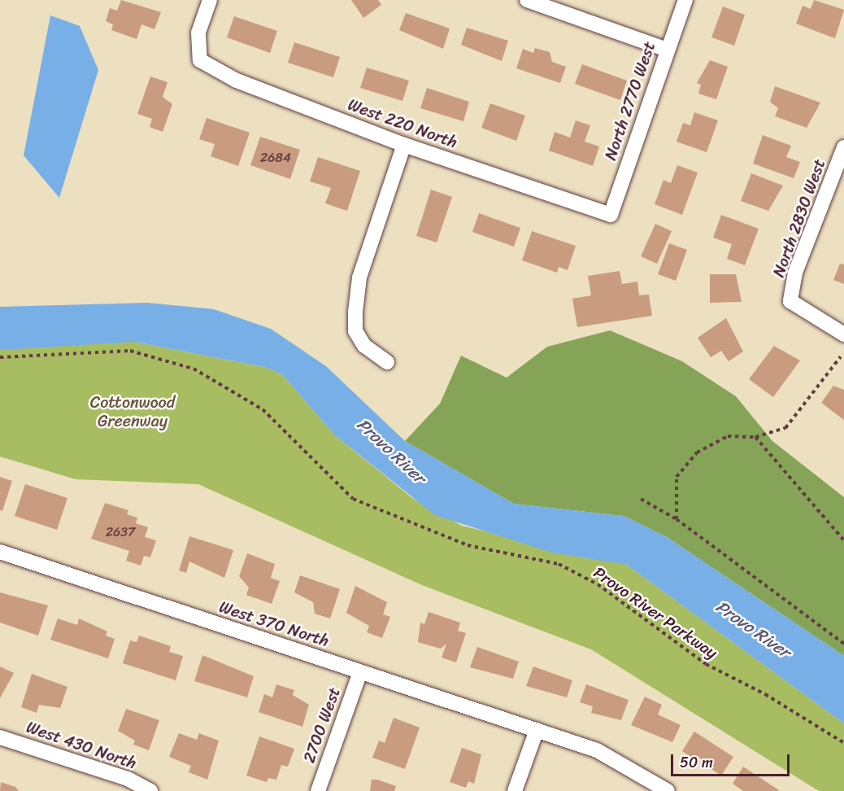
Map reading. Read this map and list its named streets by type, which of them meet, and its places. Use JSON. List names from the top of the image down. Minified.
{"streets":{"street":["North 2770 West","West 220 North","North 2830 West","West 370 North","2700 West","West 430 North"],"path":["Provo River Parkway"]},"crossings":[["North 2770 West","West 220 North"],["West 370 North","2700 West"]],"water":["Provo River"],"parks":["Cottonwood Greenway"],"house_numbers":["2684","2637"],"scale_bar":"50 m"}
